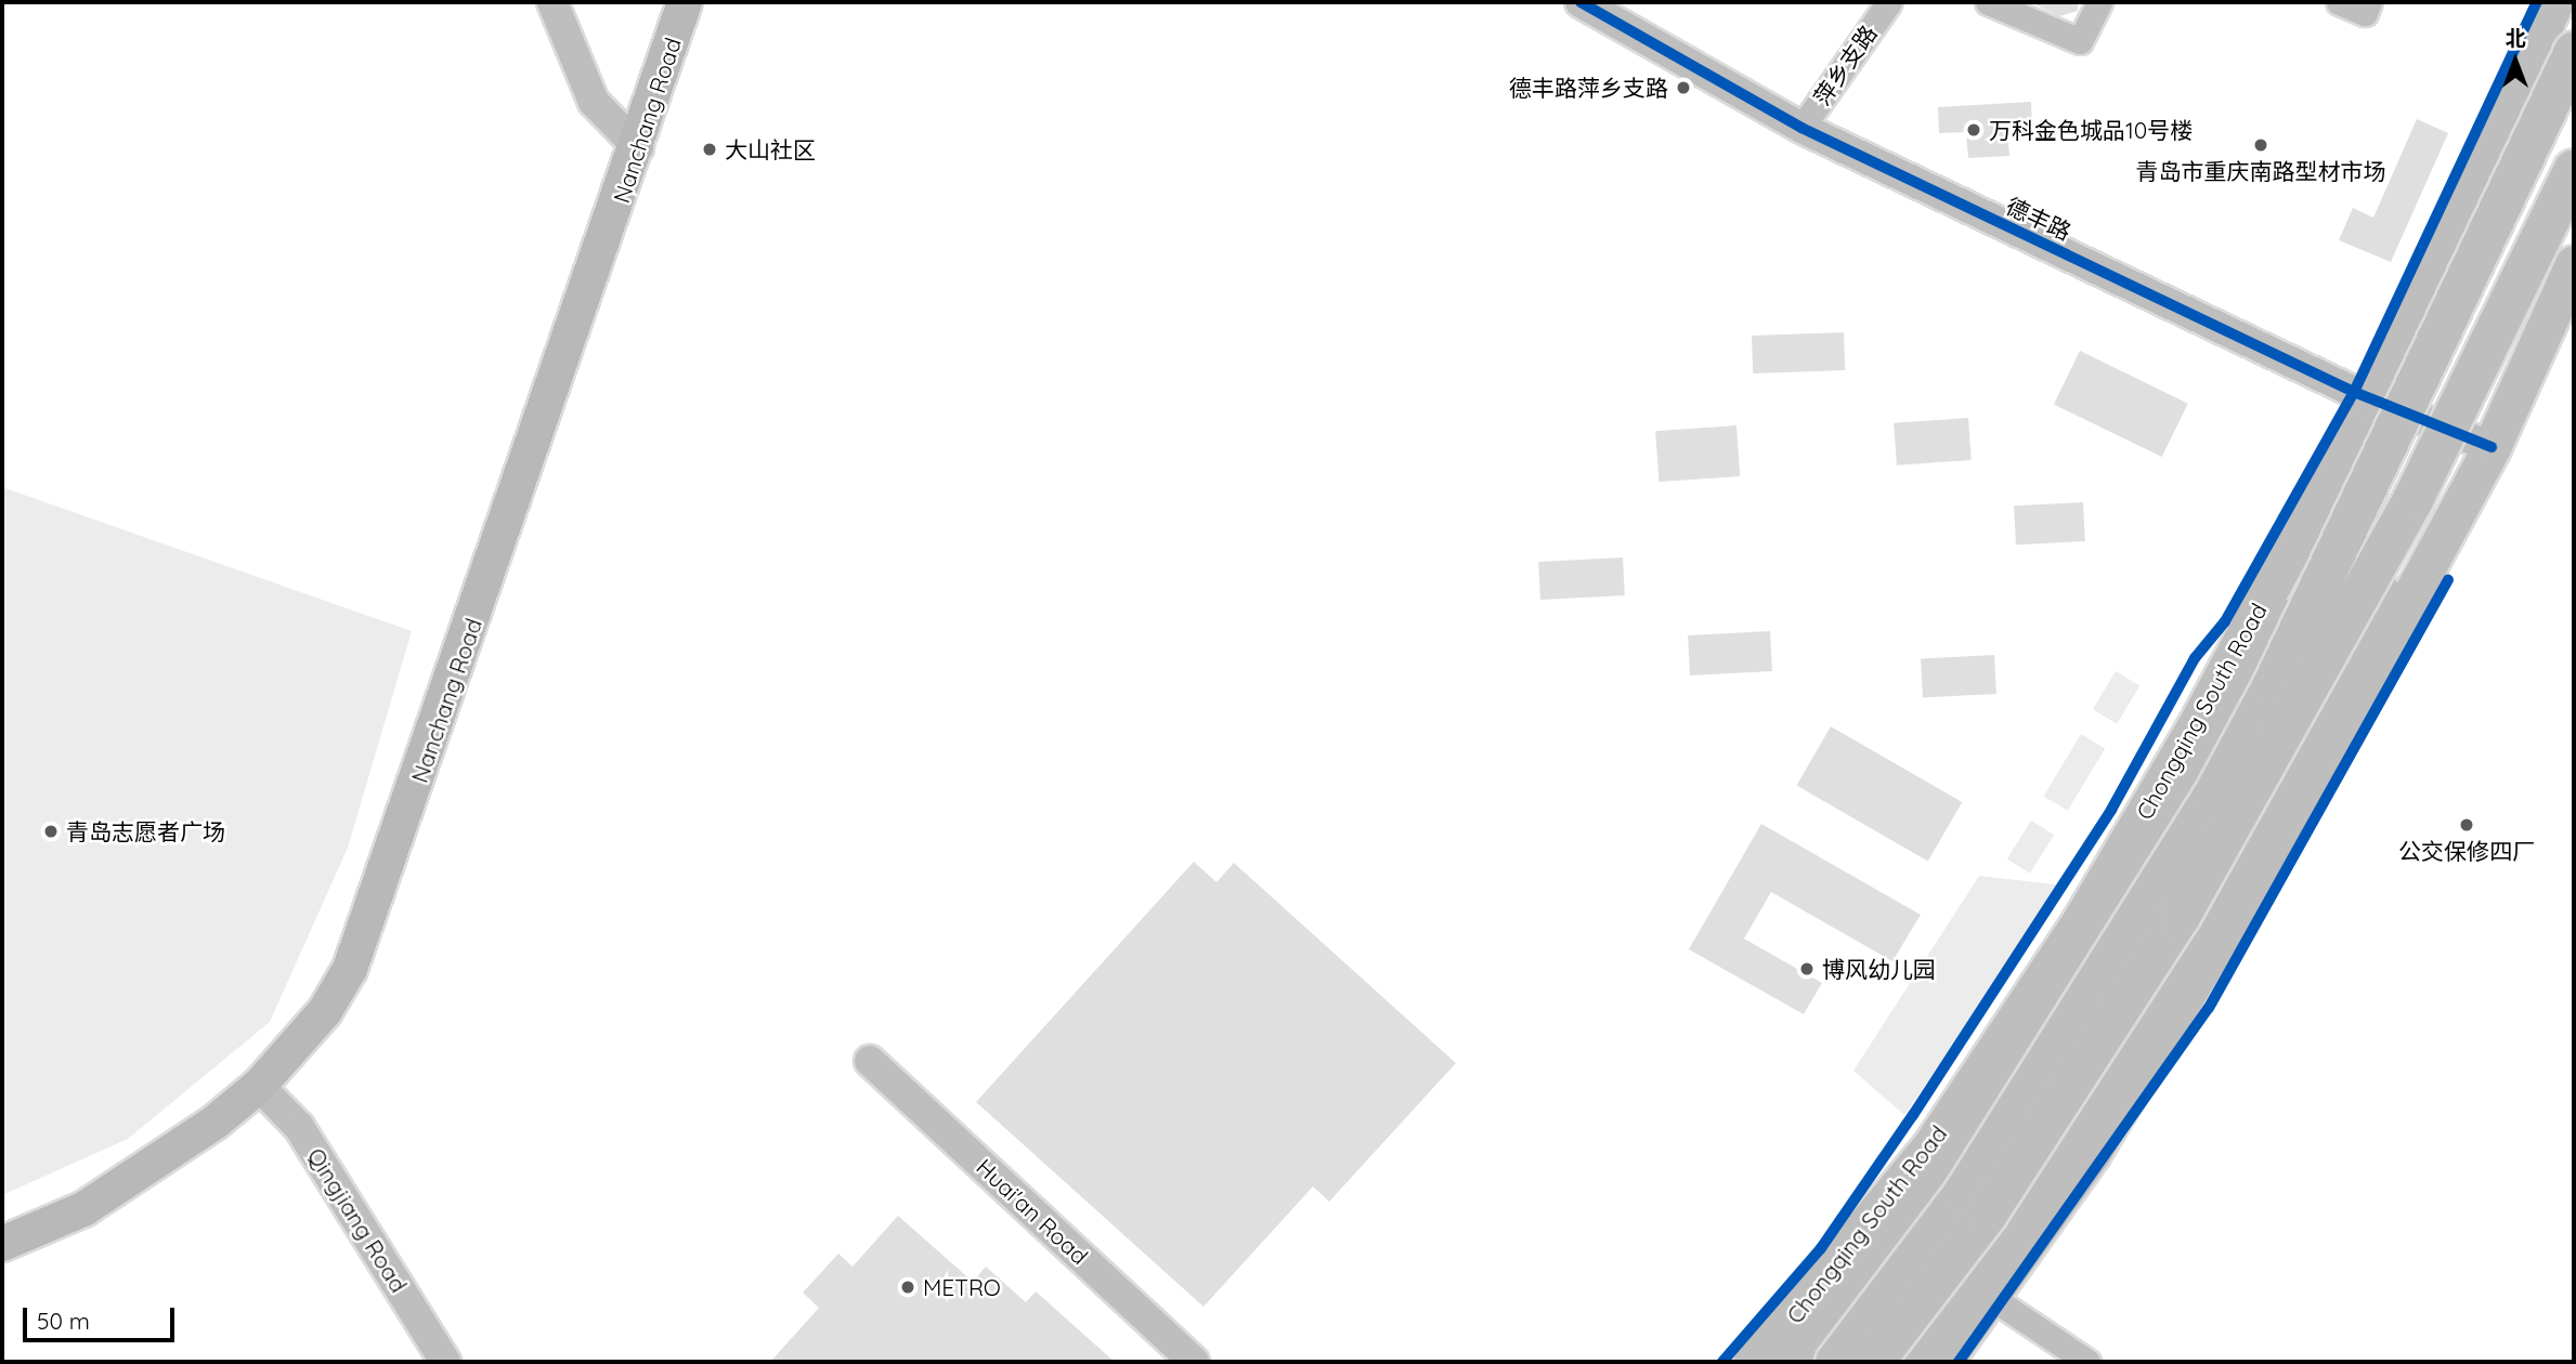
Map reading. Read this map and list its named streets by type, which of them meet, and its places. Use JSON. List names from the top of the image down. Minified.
{"streets":{"main road":["Nanchang Road","Chongqing South Road"],"street":["萍乡支路","德丰路","Huai'an Road","Qingjiang Road"]},"crossings":[["萍乡支路","德丰路"],["Nanchang Road","Qingjiang Road"],["德丰路","Chongqing South Road"]],"places":["德丰路萍乡支路","万科金色城品10号楼","青岛市重庆南路型材市场","大山社区","公交保修四厂","青岛志愿者广场","博风幼儿园","METRO"],"scale_bar":"50 m","north":"top"}
